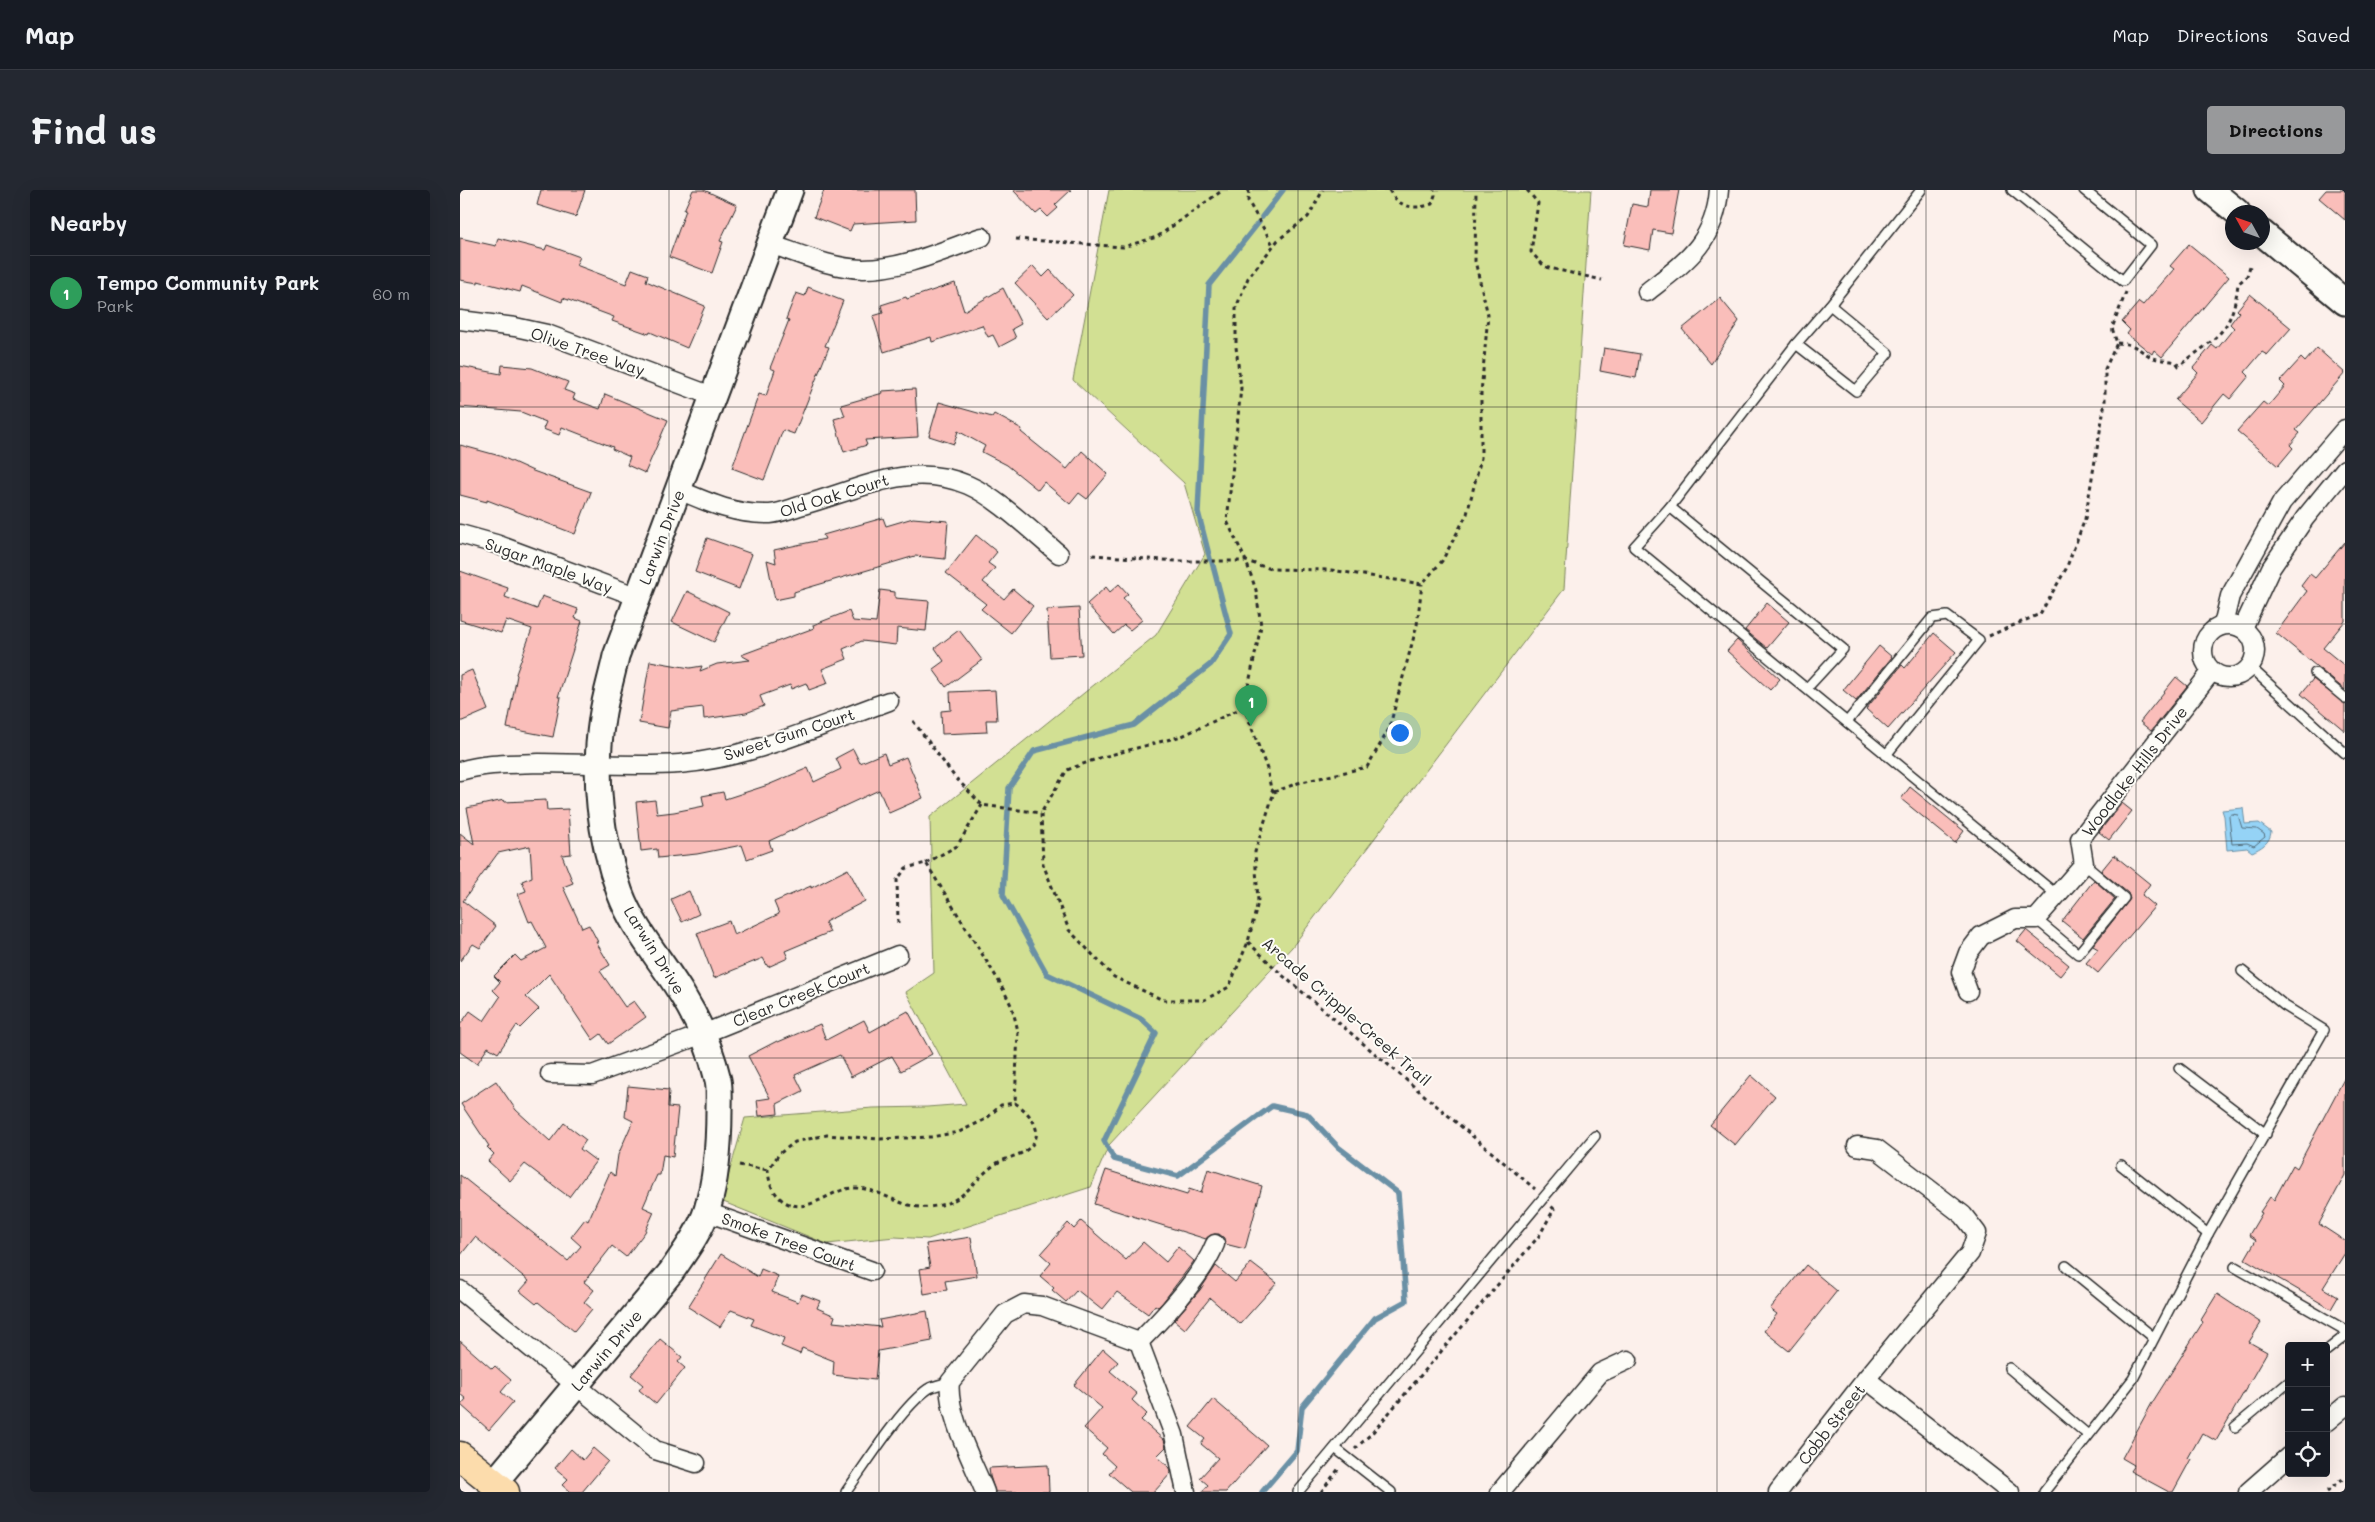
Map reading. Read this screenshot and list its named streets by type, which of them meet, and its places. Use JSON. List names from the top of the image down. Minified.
{"streets":{"street":["Olive Tree Way","Old Oak Court","Larwin Drive","Sugar Maple Way","Sweet Gum Court","Woodlake Hills Drive","Clear Creek Court","Smoke Tree Court","Cobb Street"],"path":["Arcade Cripple-Creek Trail"]},"crossings":[["Olive Tree Way","Larwin Drive"],["Old Oak Court","Larwin Drive"],["Larwin Drive","Sugar Maple Way"],["Larwin Drive","Sweet Gum Court"],["Larwin Drive","Clear Creek Court"],["Larwin Drive","Smoke Tree Court"]],"north":"top left","page":{"header":"Map","nav":["Map","Directions","Saved"],"buttons":"Directions","title":"Find us","heading":"Nearby","list":[{"mark":"1","name":"Tempo Community Park","note":"Park","value":"60 m"}],"pins":"1","map_buttons":["+","−"]}}
